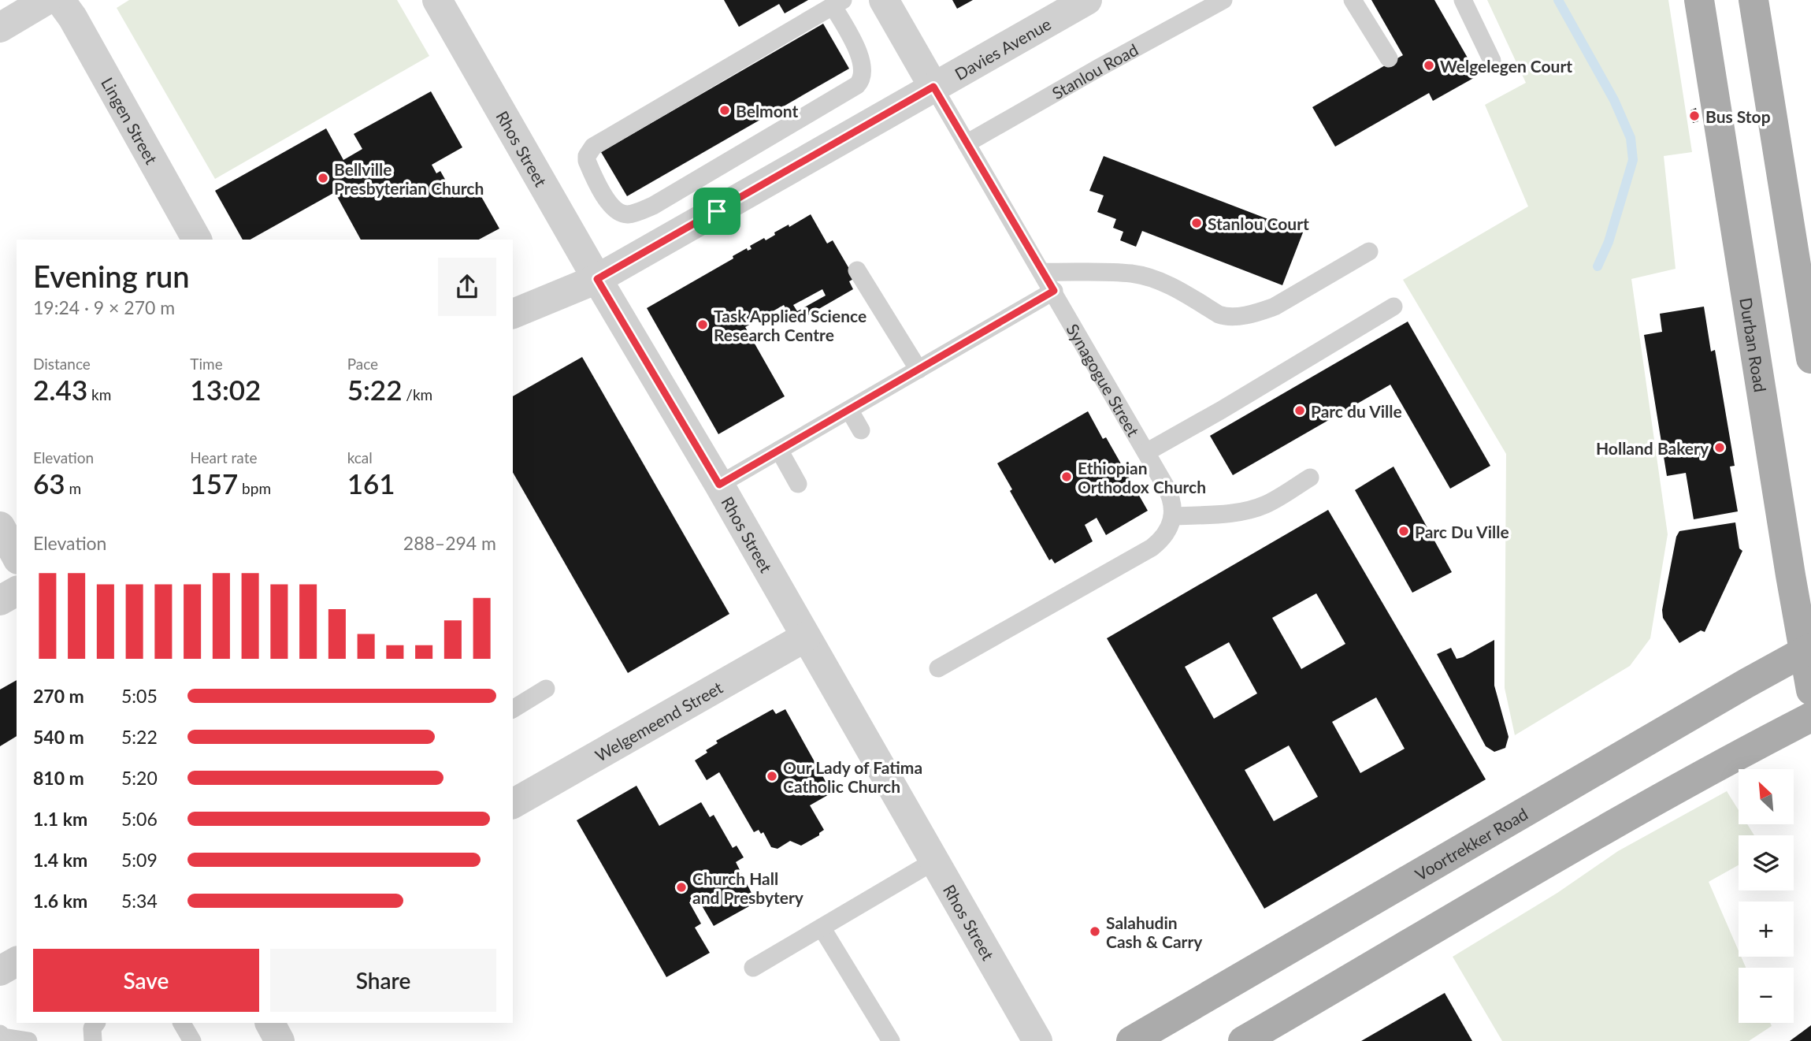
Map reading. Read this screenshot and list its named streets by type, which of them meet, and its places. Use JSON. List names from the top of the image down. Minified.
{"streets":{"main road":["Durban Road","Voortrekker Road"],"street":["Davies Avenue","Lingen Street","Rhos Street","Welgemeend Street"],"lane":["Stanlou Road","Synagogue Street"]},"crossings":[["Davies Avenue","Rhos Street"],["Davies Avenue","Synagogue Street"],["Stanlou Road","Synagogue Street"],["Rhos Street","Welgemeend Street"],["Durban Road","Voortrekker Road"]],"places":["Welgelegen Court","Belmont","Bus Stop","Bellville Presbyterian Church","Stanlou Court","Task Applied Science Research Centre","Parc du Ville","Holland Bakery","Ethiopian Orthodox Church","Parc Du Ville","Our Lady of Fatima Catholic Church","Church Hall and Presbytery","Salahudin Cash & Carry"],"north":"top left","page":{"heading":["Evening run","19:24 · 9 × 270 m"],"stats":[["Distance","2.43 km"],["Time","13:02"],["Pace","5:22 /km"],["Elevation","63 m"],["Heart rate","157 bpm"],["kcal","161"]],"chart":["Elevation","288–294 m"],"list":[{"name":"270 m","note":"5:05"},{"name":"540 m","note":"5:22"},{"name":"810 m","note":"5:20"},{"name":"1.1 km","note":"5:06"},{"name":"1.4 km","note":"5:09"},{"name":"1.6 km","note":"5:34"}],"map_buttons":["+","−"],"buttons":["Save","Share"]}}
